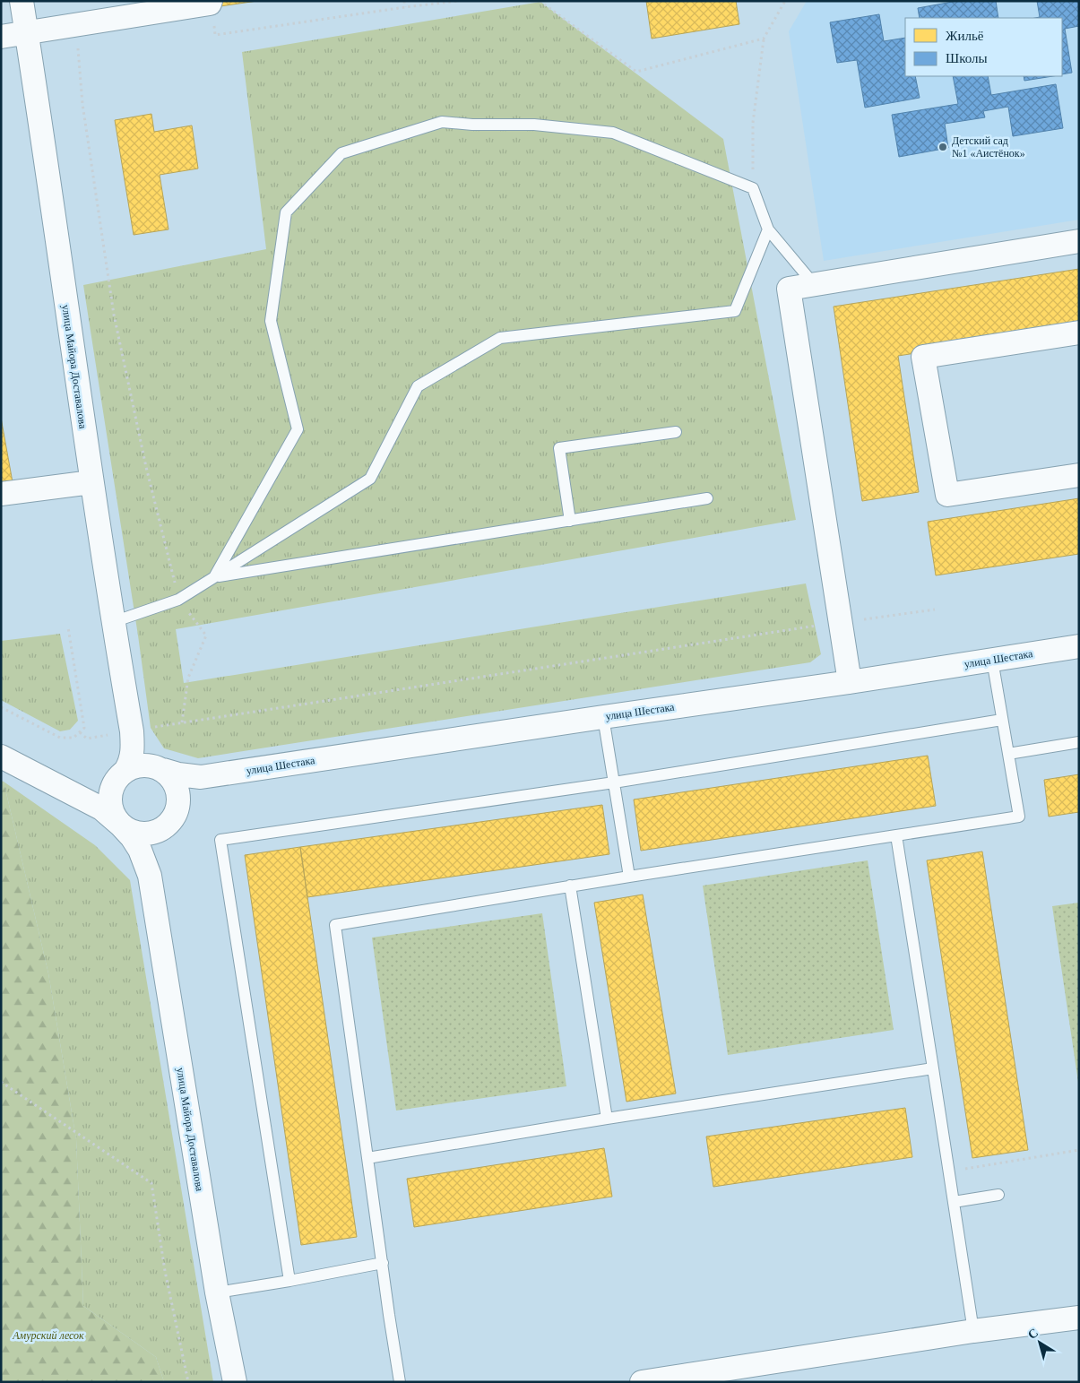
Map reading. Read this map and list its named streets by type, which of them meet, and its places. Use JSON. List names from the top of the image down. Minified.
{"streets":{"street":["улица Майора Доставалова","улица Шестака"]},"crossings":[["улица Майора Доставалова","улица Шестака"]],"parks":["Амурский лесок"],"places":["Детский сад №1 «Аистёнок»"],"legend":["Жильё","Школы"],"north":"top left"}
